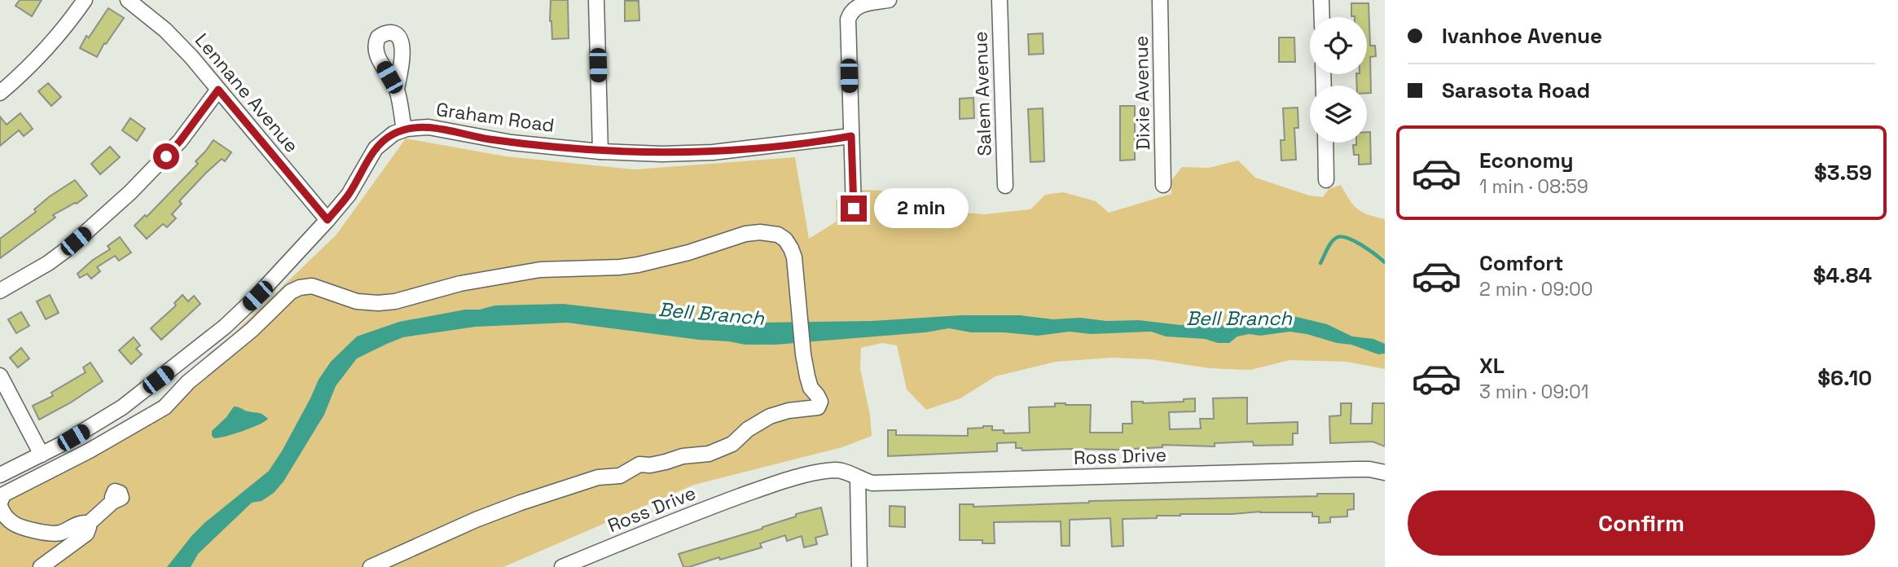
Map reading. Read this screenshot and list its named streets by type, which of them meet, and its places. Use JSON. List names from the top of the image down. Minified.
{"streets":{"street":["Lennane Avenue","Dixie Avenue","Salem Avenue","Graham Road","Ross Drive"]},"crossings":[["Lennane Avenue","Graham Road"]],"water":["Bell Branch"],"page":{"banner":["Ivanhoe Avenue","Sarasota Road"],"list":[{"name":"Economy","note":"1 min · 08:59","value":"$3.59"},{"name":"Comfort","note":"2 min · 09:00","value":"$4.84"},{"name":"XL","note":"3 min · 09:01","value":"$6.10"}],"bubble":"2 min","buttons":"Confirm"}}
